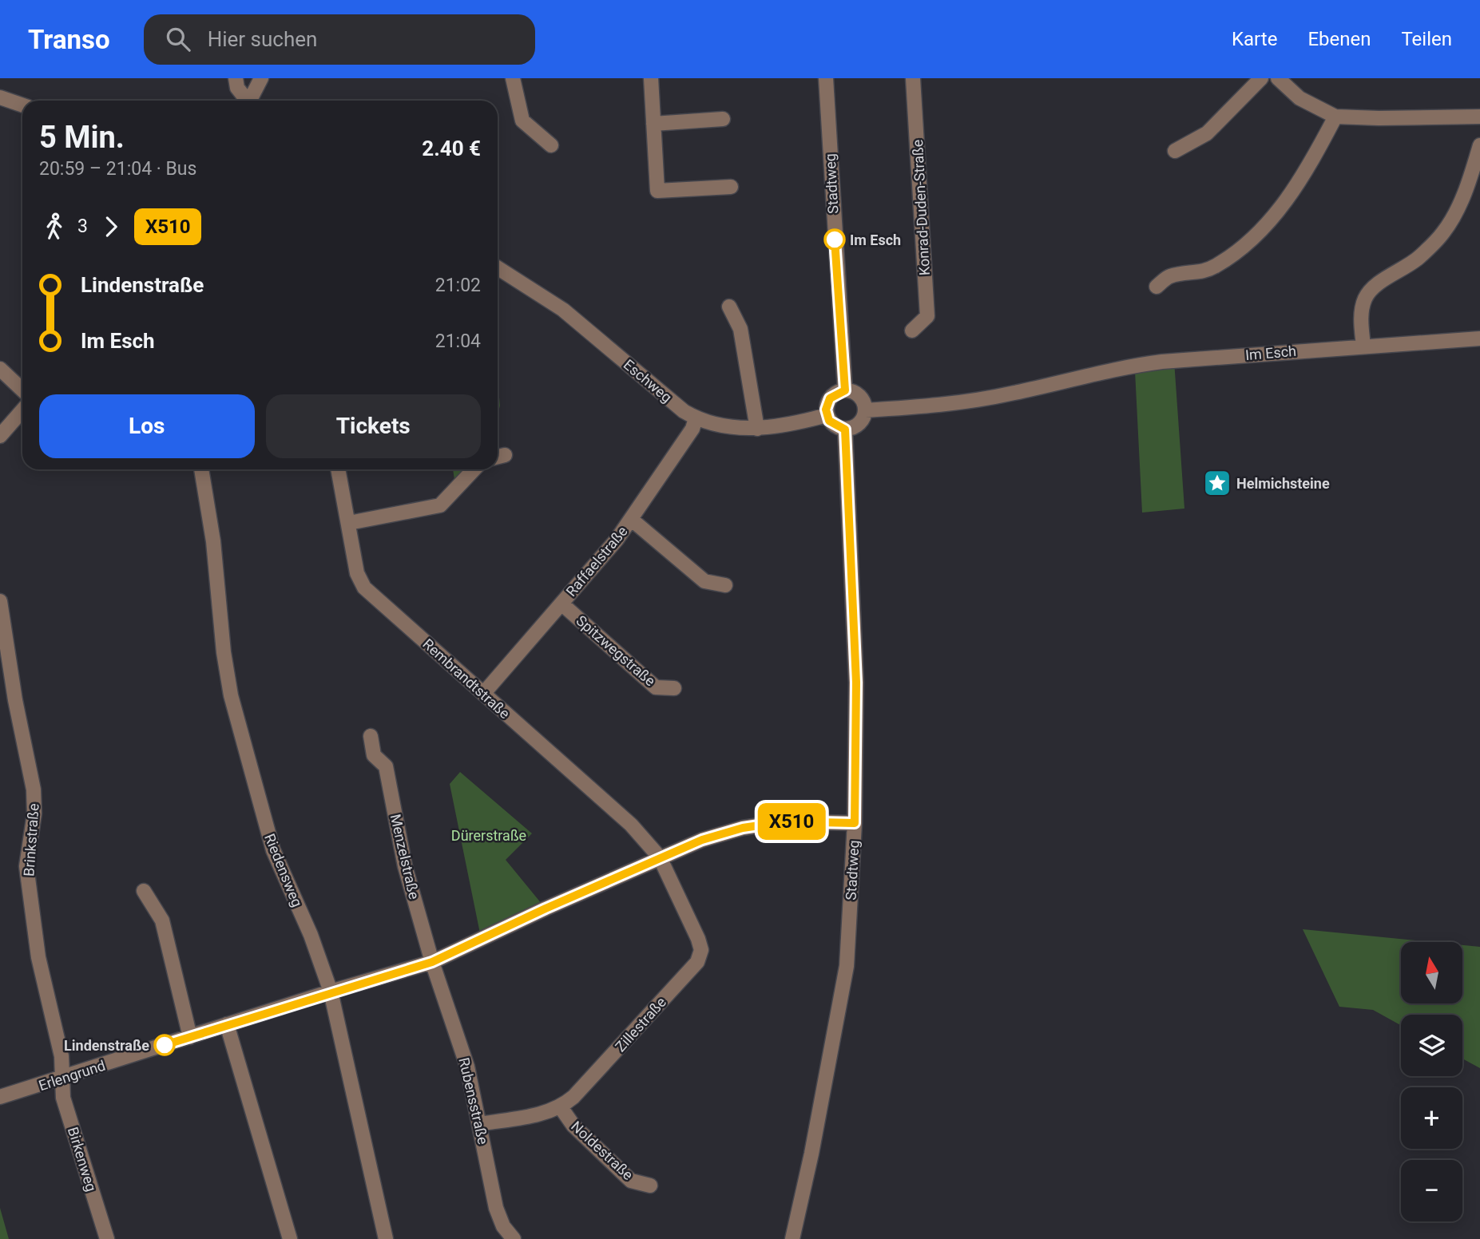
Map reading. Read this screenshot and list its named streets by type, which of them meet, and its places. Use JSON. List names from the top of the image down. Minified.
{"streets":{"street":["Stadtweg","Konrad-Duden-Straße","Im Esch","Eschweg","Raffaelstraße","Spitzwegstraße","Rembrandtstraße","Brinkstraße","Menzelstraße","Riedensweg","Zillestraße","Erlengrund","Rubensstraße","Noldestraße","Birkenweg"]},"crossings":[["Stadtweg","Im Esch"],["Stadtweg","Eschweg"],["Im Esch","Eschweg"],["Eschweg","Raffaelstraße"],["Raffaelstraße","Spitzwegstraße"],["Raffaelstraße","Rembrandtstraße"],["Rembrandtstraße","Zillestraße"],["Brinkstraße","Erlengrund"],["Brinkstraße","Birkenweg"],["Menzelstraße","Erlengrund"],["Menzelstraße","Rubensstraße"],["Riedensweg","Erlengrund"],["Zillestraße","Rubensstraße"],["Zillestraße","Noldestraße"],["Erlengrund","Rubensstraße"],["Erlengrund","Birkenweg"]],"parks":["Dürerstraße"],"places":{"other":["Im Esch","Lindenstraße"],"place":["Helmichsteine"]},"lines":["bus line X510"],"north":"top","page":{"header":"Transo","search":"Hier suchen","nav":["Karte","Ebenen","Teilen"],"on_map":"X510","heading":["5 Min.","20:59 – 21:04 · Bus","2.40 €"],"legs":["3","X510"],"list":[{"name":"Lindenstraße","value":"21:02"},{"name":"Im Esch","value":"21:04"}],"buttons":["Los","Tickets"],"map_buttons":["+","−"]}}
